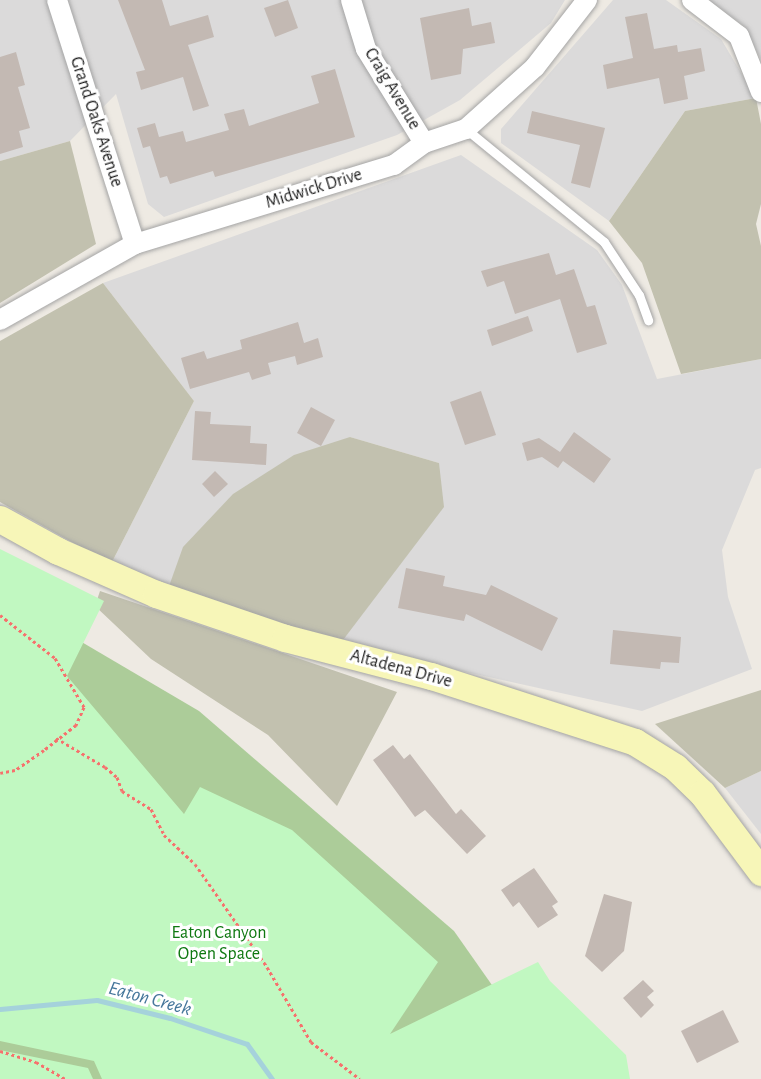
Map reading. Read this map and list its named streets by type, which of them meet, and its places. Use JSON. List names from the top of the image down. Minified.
{"streets":{"main road":["Altadena Drive"],"street":["Craig Avenue","Grand Oaks Avenue","Midwick Drive"]},"crossings":[["Craig Avenue","Midwick Drive"],["Grand Oaks Avenue","Midwick Drive"]],"water":["Eaton Creek"],"parks":["Eaton Canyon Open Space"]}
